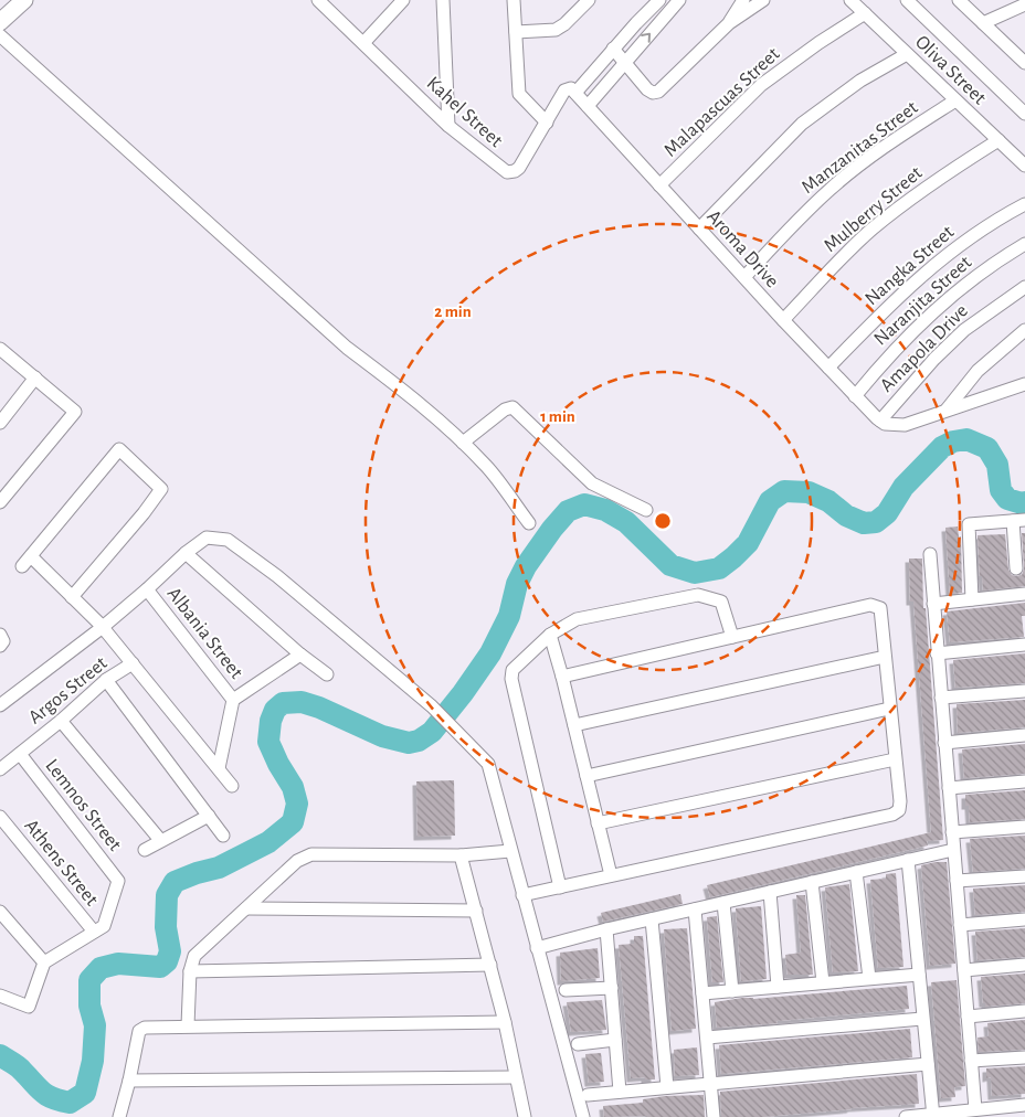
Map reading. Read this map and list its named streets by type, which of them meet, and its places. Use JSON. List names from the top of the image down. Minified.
{"streets":{"street":["Oliva Street","Malapascuas Street","Kahel Street","Manzanitas Street","Mulberry Street","Aroma Drive","Nangka Street","Naranjita Street","Amapola Drive","Albania Street","Argos Street","Lemnos Street","Athens Street"]},"crossings":[["Oliva Street","Malapascuas Street"],["Oliva Street","Manzanitas Street"],["Oliva Street","Mulberry Street"],["Malapascuas Street","Aroma Drive"],["Kahel Street","Aroma Drive"],["Manzanitas Street","Aroma Drive"],["Mulberry Street","Aroma Drive"],["Aroma Drive","Nangka Street"],["Aroma Drive","Naranjita Street"],["Aroma Drive","Amapola Drive"],["Argos Street","Lemnos Street"],["Lemnos Street","Athens Street"]],"rings":["2 min","1 min"]}
